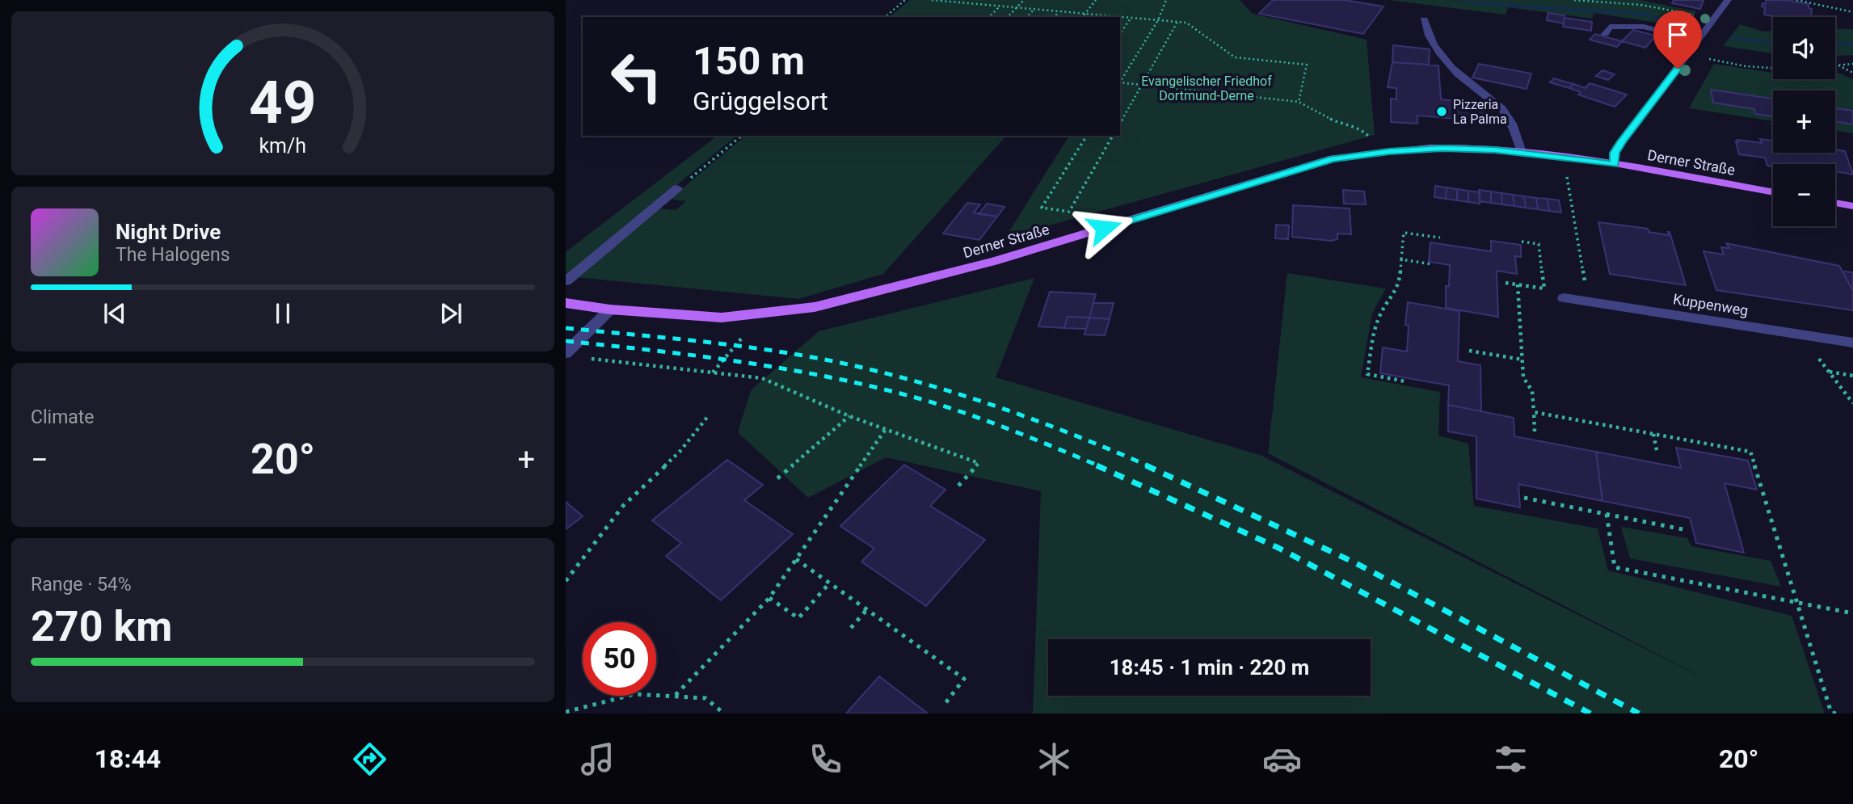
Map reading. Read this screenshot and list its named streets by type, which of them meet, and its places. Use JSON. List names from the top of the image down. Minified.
{"streets":{"main road":["Derner Straße"],"street":["Kuppenweg"]},"parks":["Evangelischer Friedhof Dortmund-Derne"],"places":["Pizzeria La Palma"],"page":{"map_buttons":["+","−"],"turn":["150 m","Grüggelsort"],"song":["Night Drive","The Halogens"],"tile":["Climate",["Range · 54%","270 km"]],"heat":["−","20°","+"],"limit":"50","trip":"18:45 · 1 min · 220 m","tabs":["18:44","20°"],"gauge":["49","km/h"]}}
